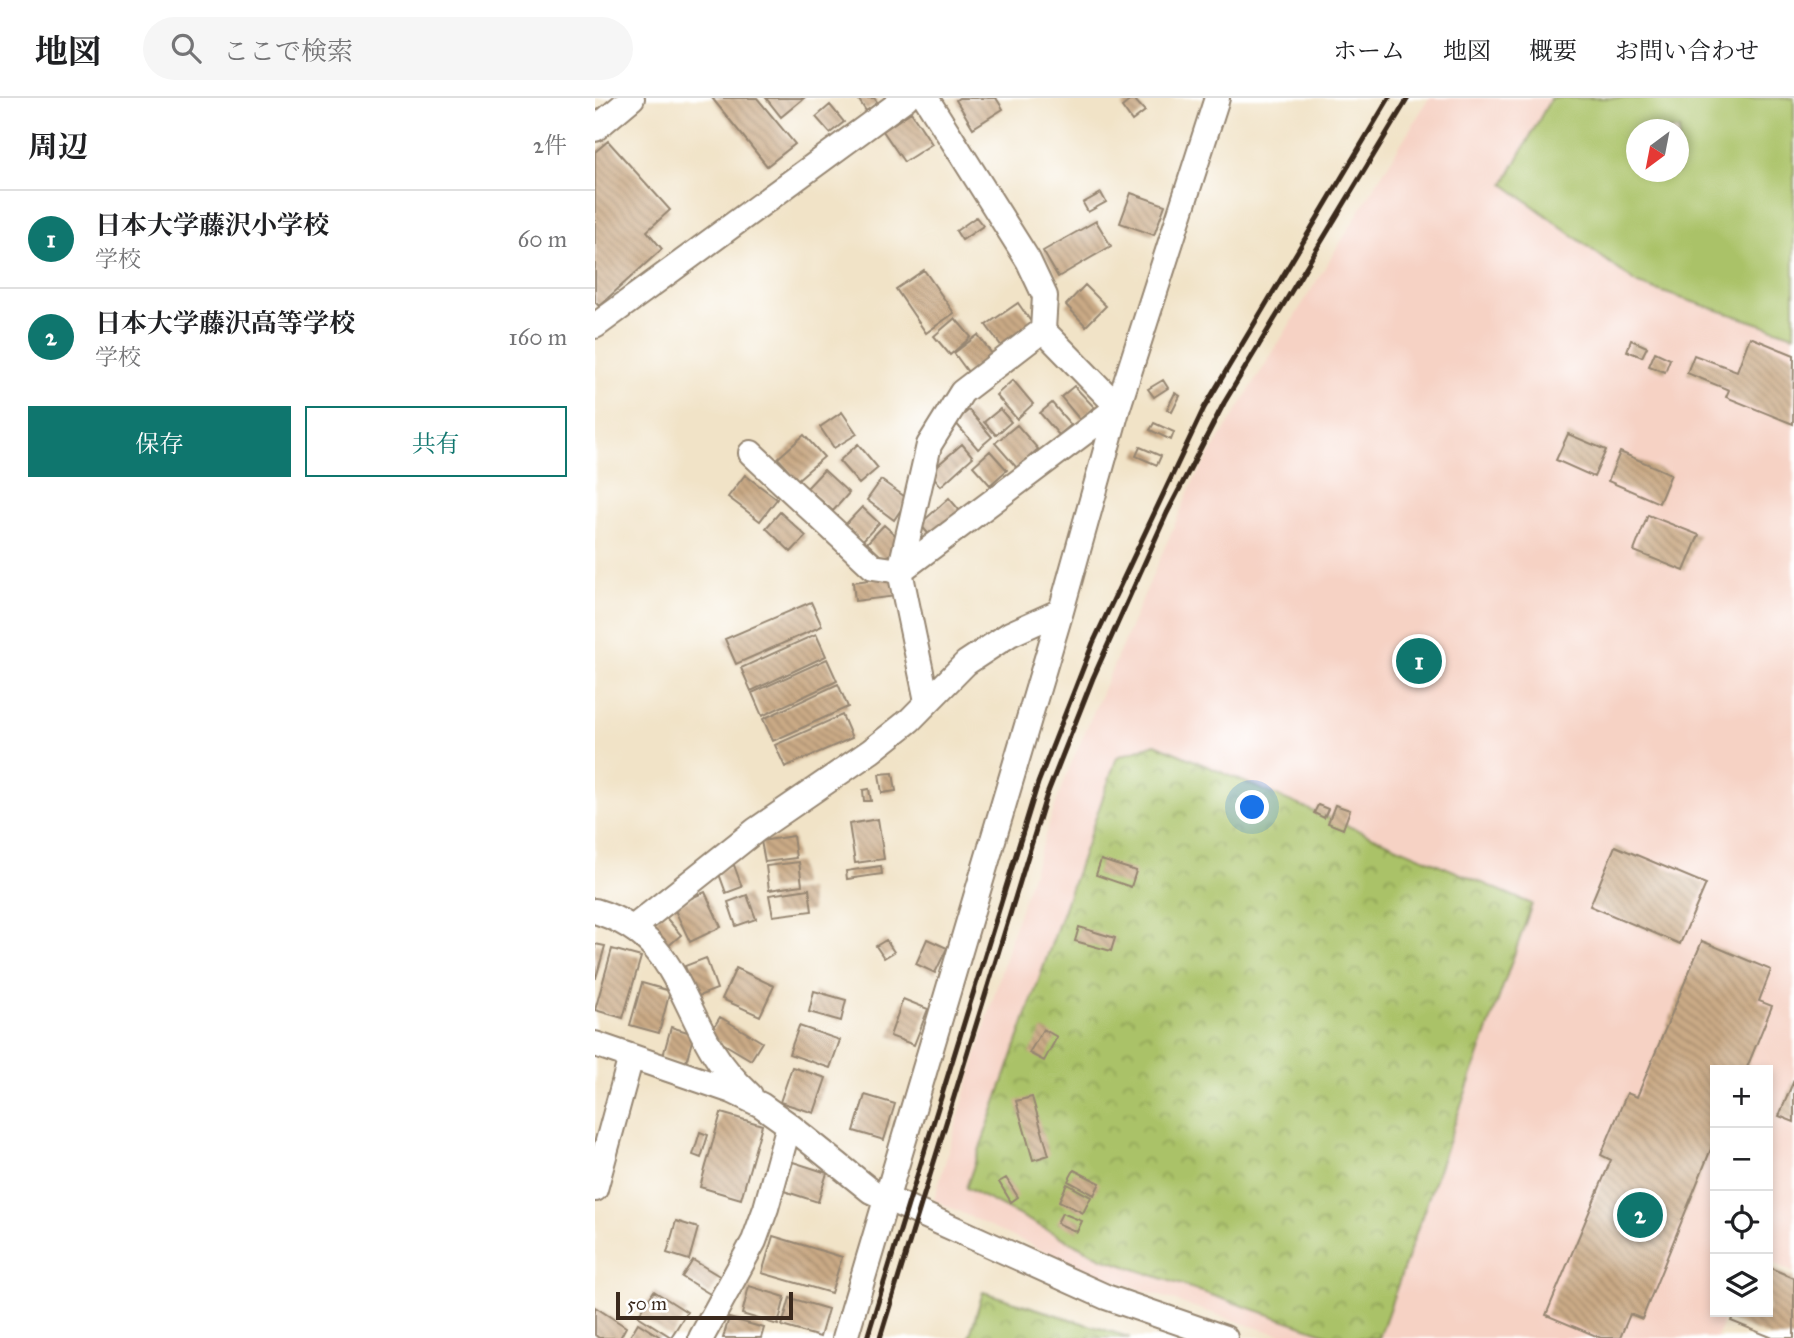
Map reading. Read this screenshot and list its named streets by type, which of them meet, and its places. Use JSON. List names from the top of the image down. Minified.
{"scale_bar":"50 m","north":"bottom left","page":{"header":"地図","search":"ここで検索","nav":["ホーム","地図","概要","お問い合わせ"],"heading":["周辺","2件"],"list":[{"mark":"1","name":"日本大学藤沢小学校","note":"学校","value":"60 m"},{"mark":"2","name":"日本大学藤沢高等学校","note":"学校","value":"160 m"}],"buttons":["保存","共有"],"pins":["1","2"],"map_buttons":["+","−"],"scale":"50 m"}}
